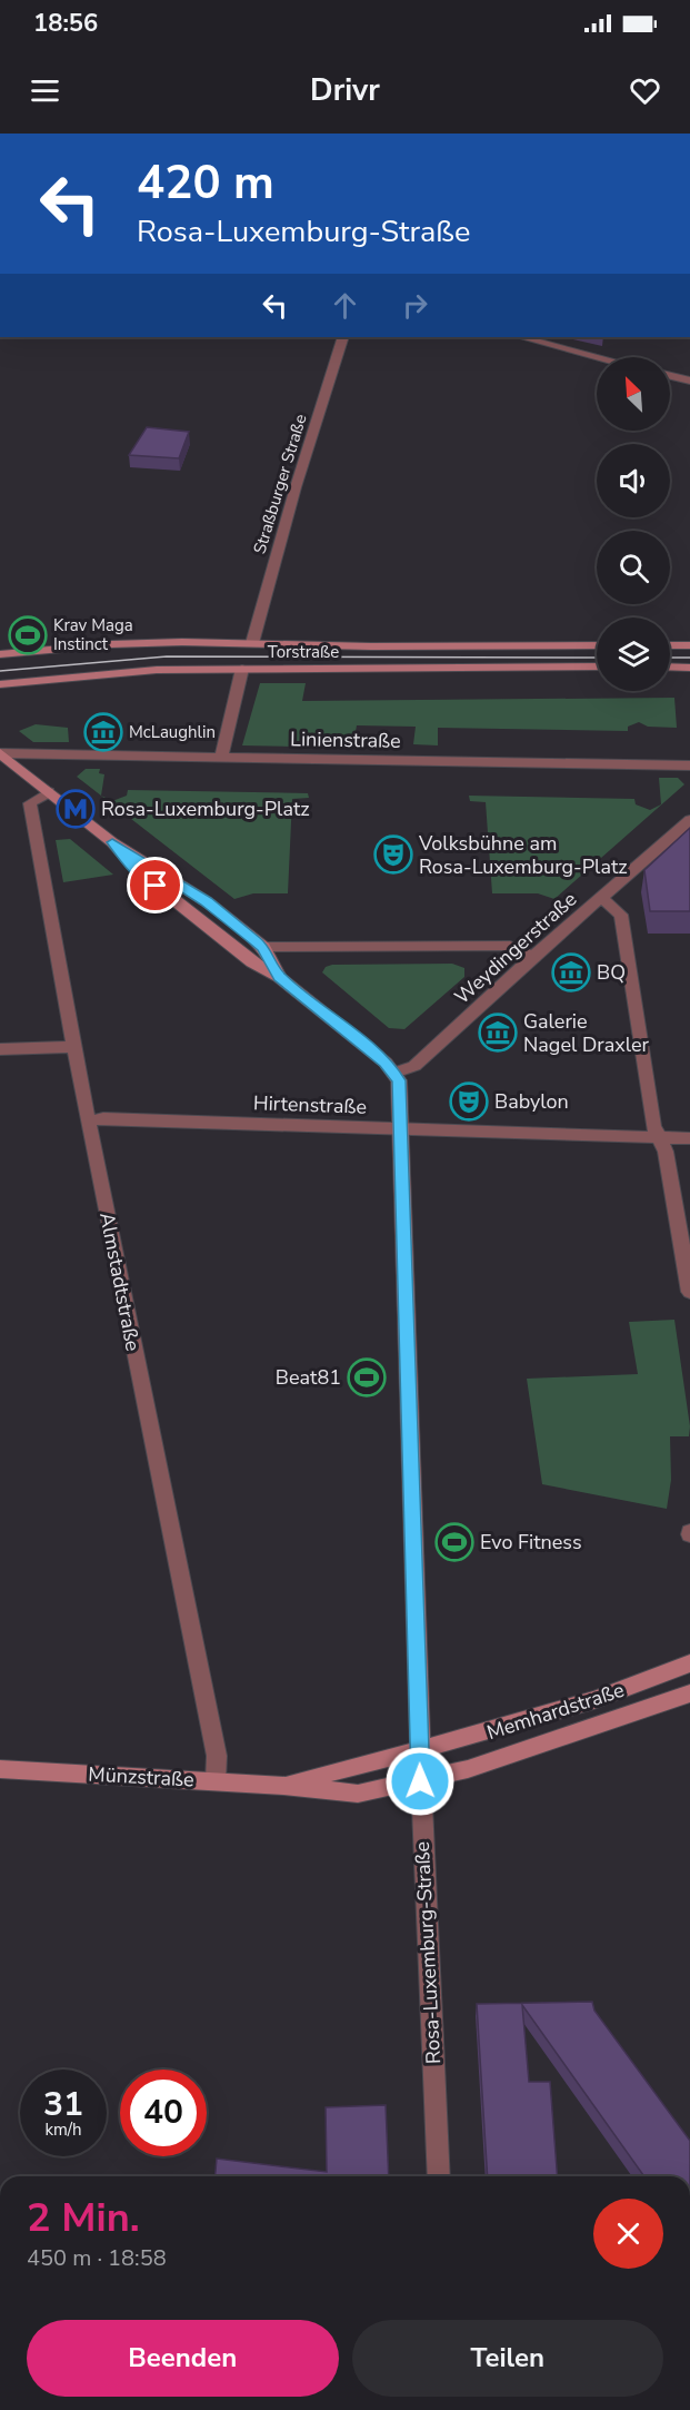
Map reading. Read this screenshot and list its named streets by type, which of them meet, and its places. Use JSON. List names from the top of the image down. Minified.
{"streets":{"street":["Straßburger Straße","Torstraße","Linienstraße","Weydingerstraße","Hirtenstraße","Almstadtstraße","Memhardstraße","Münzstraße","Rosa-Luxemburg-Straße"]},"crossings":[["Straßburger Straße","Torstraße"],["Weydingerstraße","Rosa-Luxemburg-Straße"],["Hirtenstraße","Almstadtstraße"],["Hirtenstraße","Rosa-Luxemburg-Straße"],["Almstadtstraße","Münzstraße"],["Memhardstraße","Münzstraße"],["Memhardstraße","Rosa-Luxemburg-Straße"],["Münzstraße","Rosa-Luxemburg-Straße"]],"places":{"sports":["Krav Maga Instinct","Beat81","Evo Fitness"],"museum":["McLaughlin","BQ","Galerie Nagel Draxler"],"metro station":["Rosa-Luxemburg-Platz"],"theatre":["Volksbühne am Rosa-Luxemburg-Platz","Babylon"]},"north":"top left","page":{"status":"18:56","header":"Drivr","turn":["420 m","Rosa-Luxemburg-Straße"],"speed":"31 km/h","limit":"40","heading":["2 Min.","450 m · 18:58"],"buttons":["Beenden","Teilen"]}}
